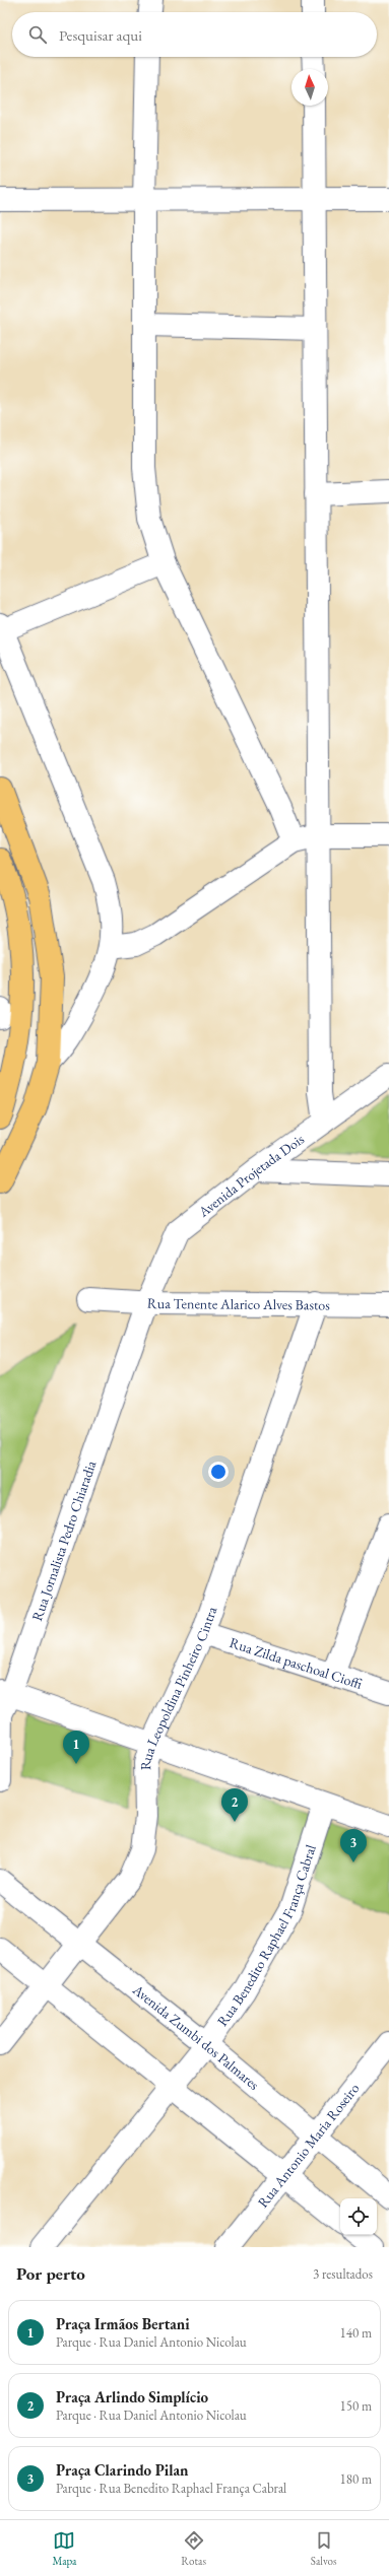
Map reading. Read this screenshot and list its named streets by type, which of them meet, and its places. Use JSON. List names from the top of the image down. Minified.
{"streets":{"street":["Avenida Projetada Dois","Rua Tenente Alarico Alves Bastos","Rua Jornalista Pedro Chiaradia","Rua Zilda paschoal Cioffi","Rua Leopoldina Pinheiro Cintra","Rua Benedito Raphael França Cabral","Avenida Zumbi dos Palmares","Rua Antonio Maria Roseiro"]},"crossings":[["Avenida Projetada Dois","Rua Tenente Alarico Alves Bastos"],["Avenida Projetada Dois","Rua Jornalista Pedro Chiaradia"],["Rua Tenente Alarico Alves Bastos","Rua Jornalista Pedro Chiaradia"],["Rua Tenente Alarico Alves Bastos","Rua Leopoldina Pinheiro Cintra"],["Rua Zilda paschoal Cioffi","Rua Leopoldina Pinheiro Cintra"],["Rua Leopoldina Pinheiro Cintra","Avenida Zumbi dos Palmares"],["Rua Benedito Raphael França Cabral","Avenida Zumbi dos Palmares"],["Avenida Zumbi dos Palmares","Rua Antonio Maria Roseiro"]],"north":"top","page":{"search":"Pesquisar aqui","pins":["1","2","3"],"heading":["Por perto","3 resultados"],"list":[{"mark":"1","name":"Praça Irmãos Bertani","note":"Parque · Rua Daniel Antonio Nicolau","value":"140 m"},{"mark":"2","name":"Praça Arlindo Simplício","note":"Parque · Rua Daniel Antonio Nicolau","value":"150 m"},{"mark":"3","name":"Praça Clarindo Pilan","note":"Parque · Rua Benedito Raphael França Cabral","value":"180 m"}],"nav":["Mapa","Rotas","Salvos"]}}
